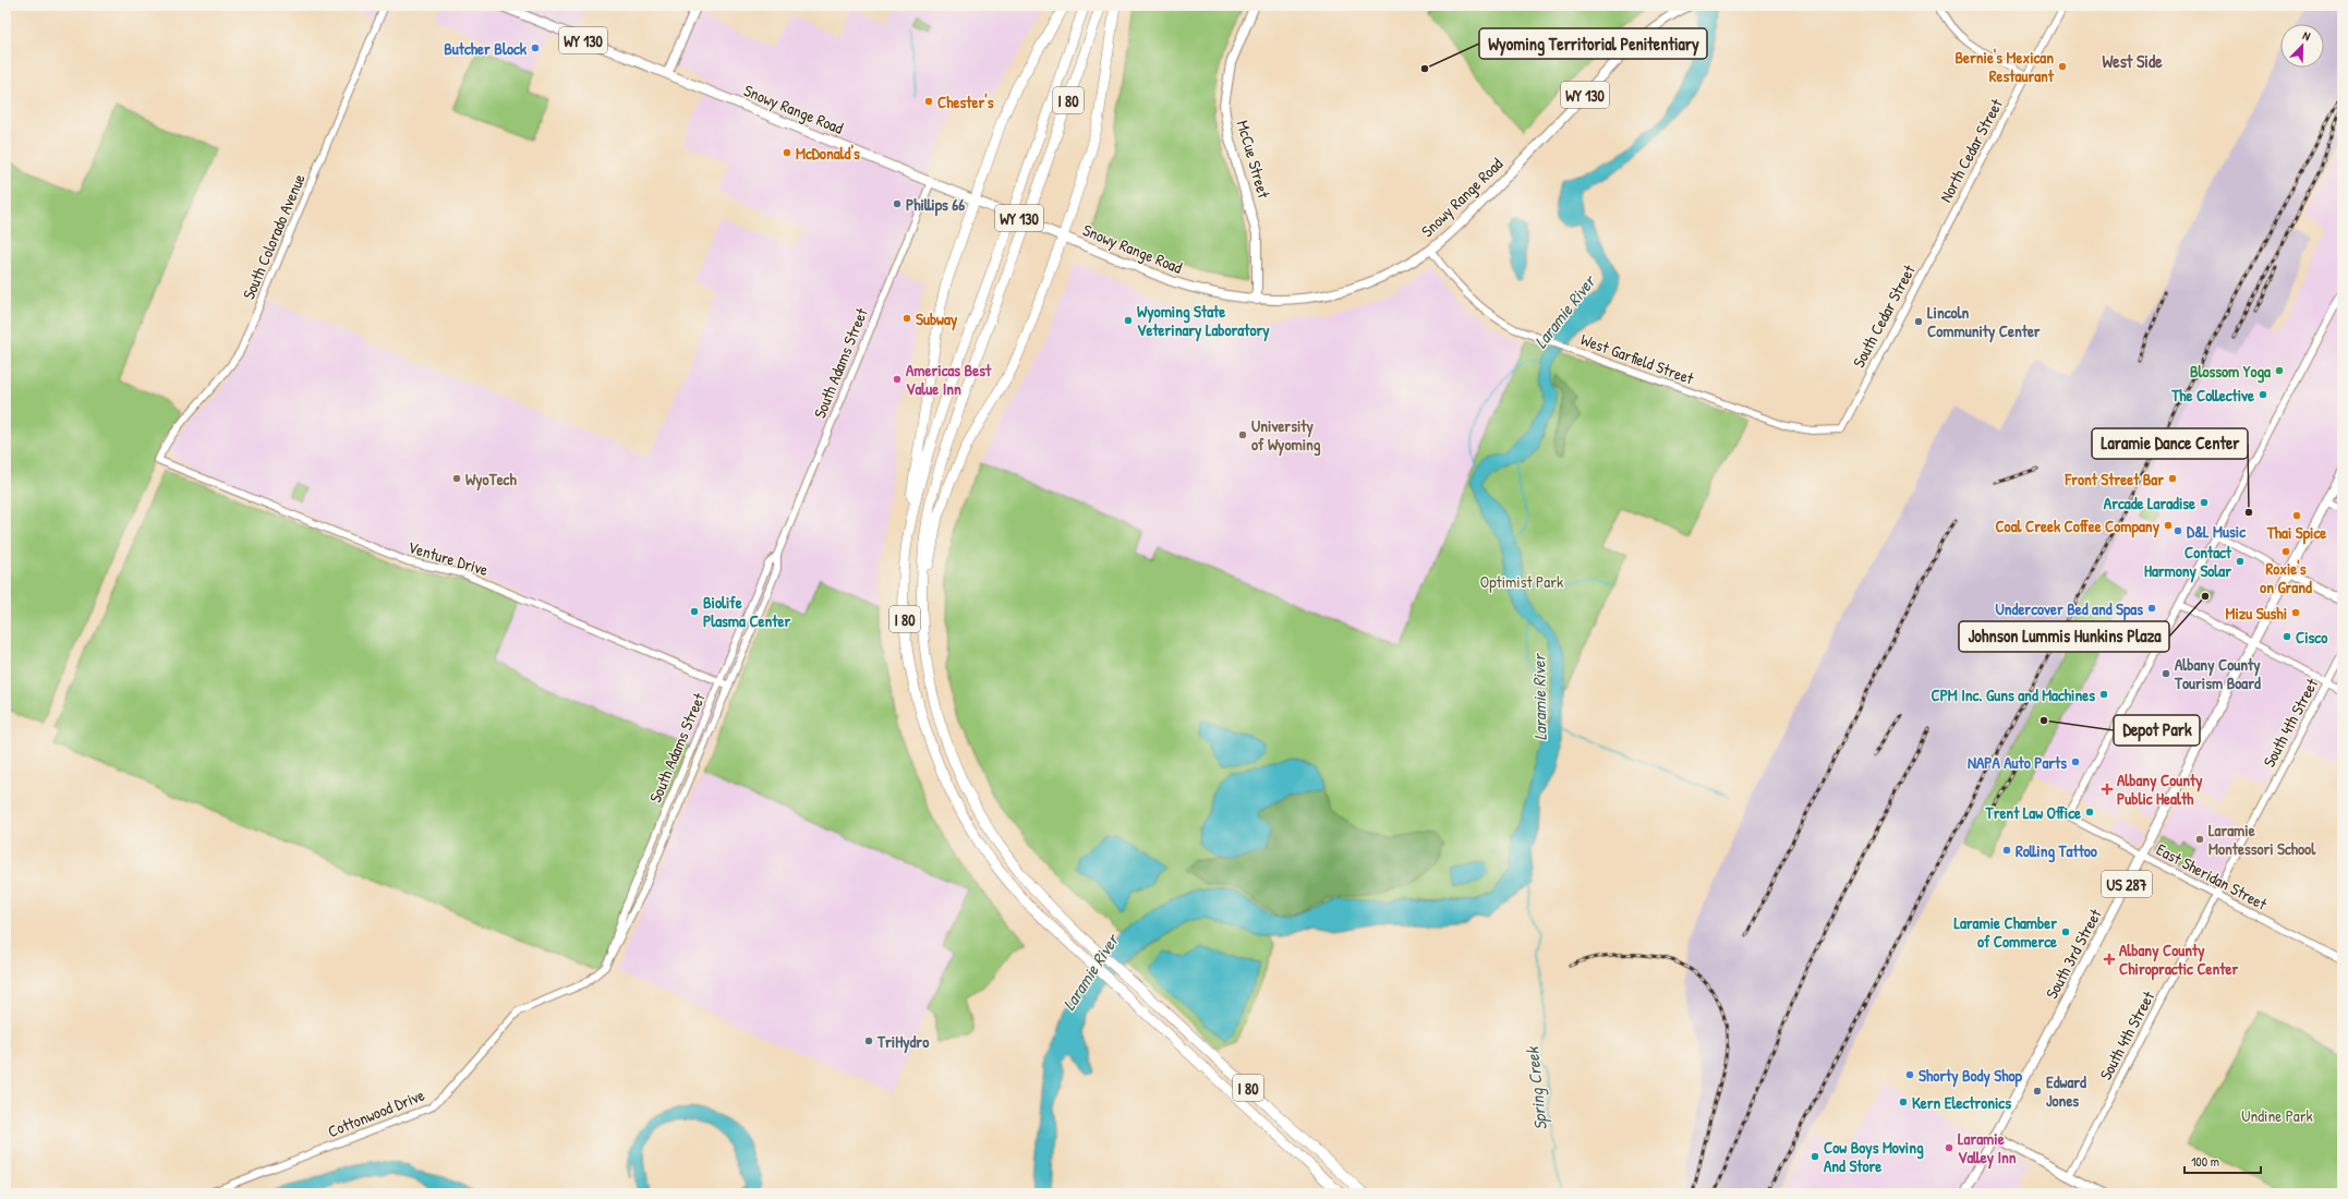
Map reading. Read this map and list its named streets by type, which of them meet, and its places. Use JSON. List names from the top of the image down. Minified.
{"streets":{"highway":["I 80"],"main road":["WY 130","Snowy Range Road","McCue Street","US 287","South 3rd Street"],"street":["North Cedar Street","South Colorado Avenue","South Cedar Street","West Garfield Street","South Adams Street","Venture Drive","South 4th Street","East Sheridan Street","Cottonwood Drive"]},"crossings":[["Snowy Range Road","McCue Street"],["Snowy Range Road","West Garfield Street"],["Snowy Range Road","South Adams Street"],["North Cedar Street","South Cedar Street"],["South Colorado Avenue","Venture Drive"],["South Cedar Street","West Garfield Street"],["South Adams Street","Venture Drive"],["South Adams Street","Cottonwood Drive"],["South 4th Street","East Sheridan Street"],["East Sheridan Street","South 3rd Street"]],"districts":["West Side"],"water":["Laramie River","Spring Creek"],"parks":["Optimist Park","Undine Park"],"places":{"other":["Butcher Block","Bernie's Mexican Restaurant","Wyoming Territorial Penitentiary","Chester's","McDonald's","Phillips 66","Subway","Wyoming State Veterinary Laboratory","Lincoln Community Center","Blossom Yoga","Americas Best Value Inn","The Collective","University of Wyoming","WyoTech","Front Street Bar","Arcade Laradise","Laramie Dance Center","Thai Spice","Coal Creek Coffee Company","D&L Music","Roxie's on Grand","Contact Harmony Solar","Johnson Lummis Hunkins Plaza","Undercover Bed and Spas","Biolife Plasma Center","Mizu Sushi","Cisco","Albany County Tourism Board","CPM Inc. Guns and Machines","Depot Park","NAPA Auto Parts","Trent Law Office","Laramie Montessori School","Rolling Tattoo","Laramie Chamber of Commerce","TriHydro","Shorty Body Shop","Edward Jones","Kern Electronics","Laramie Valley Inn","Cow Boys Moving And Store"],"health":["Albany County Public Health","Albany County Chiropractic Center"]},"scale_bar":"100 m","north":"top right"}
